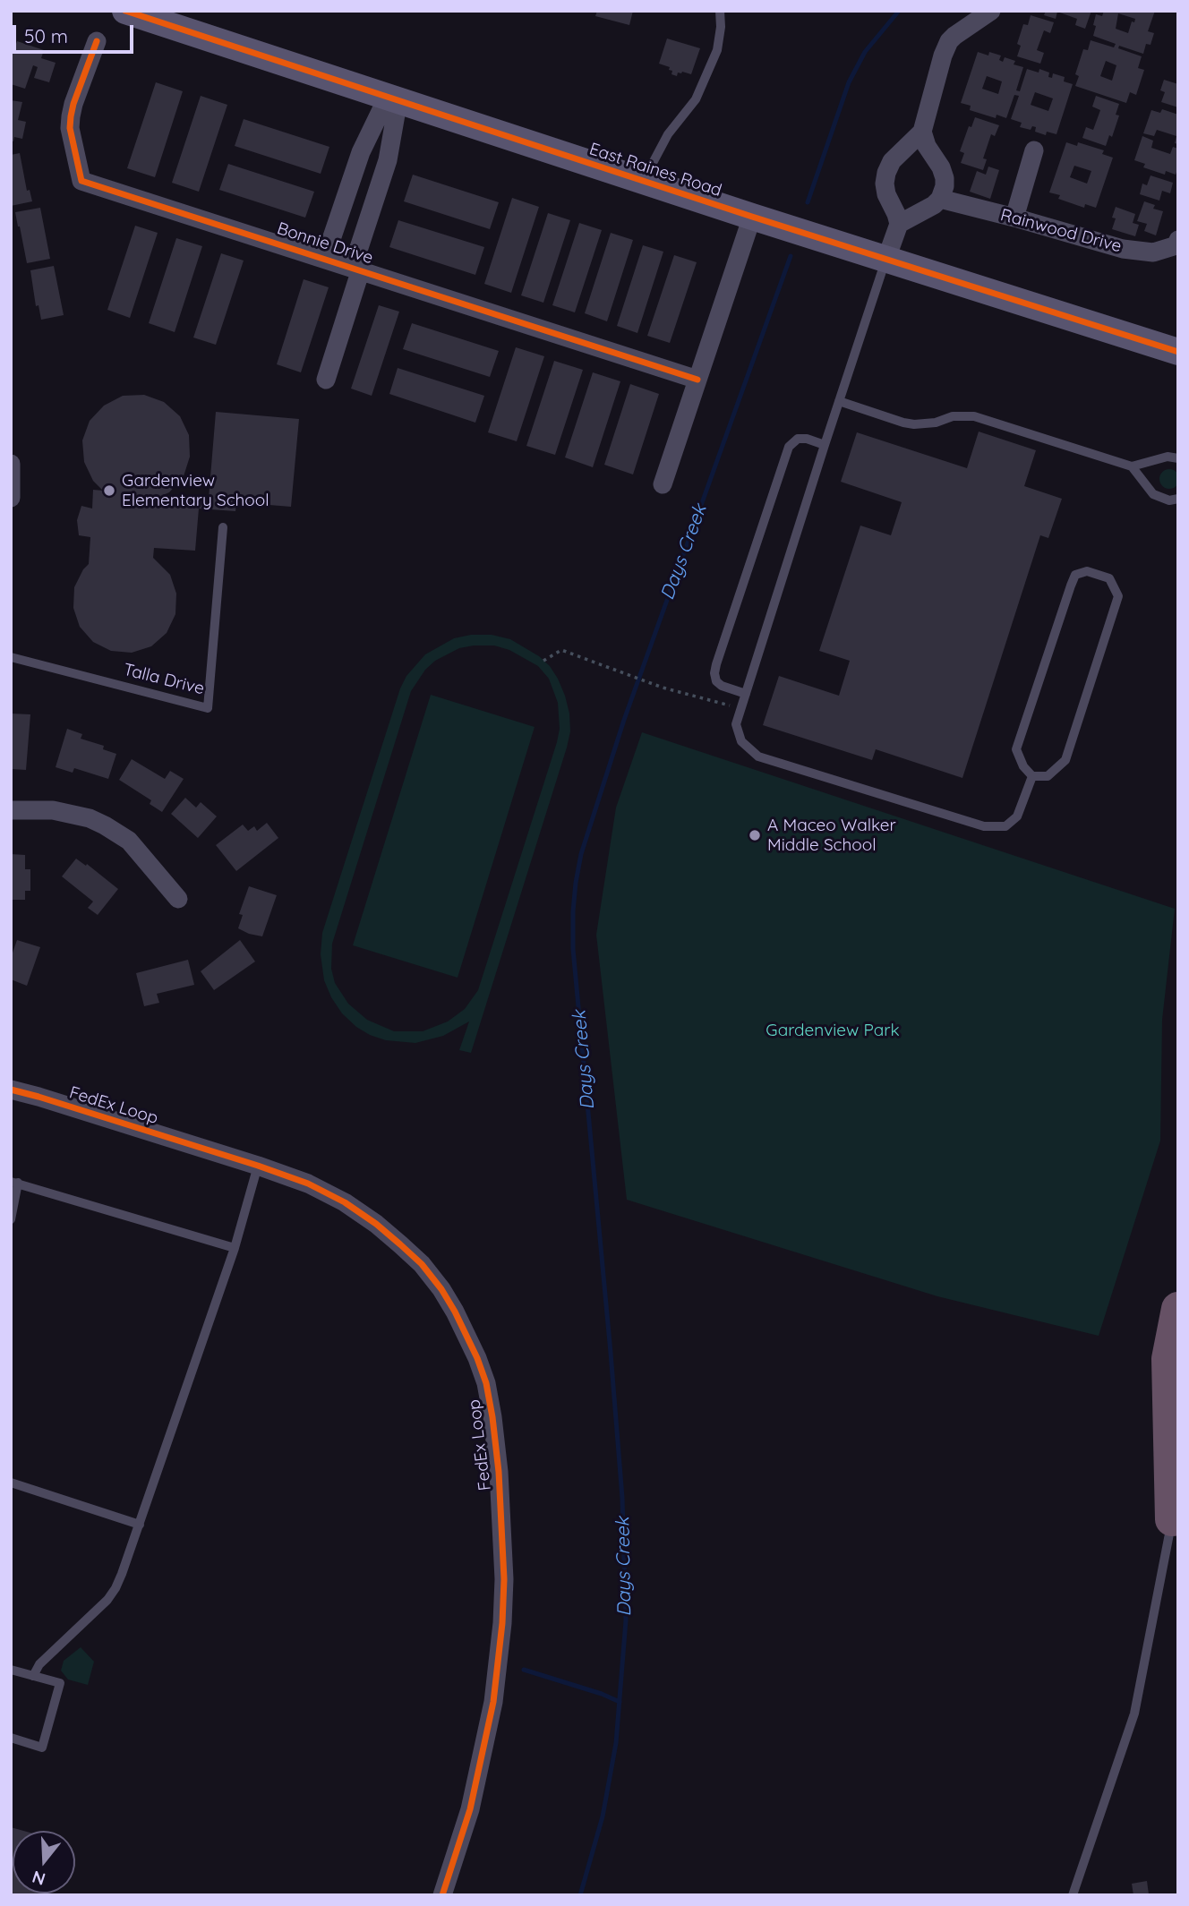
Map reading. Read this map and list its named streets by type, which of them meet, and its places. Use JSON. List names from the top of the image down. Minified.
{"streets":{"main road":["East Raines Road"],"street":["Rainwood Drive","Bonnie Drive","FedEx Loop"],"lane":["Talla Drive"]},"crossings":[["East Raines Road","Bonnie Drive"]],"water":["Days Creek"],"parks":["Gardenview Park"],"places":["Gardenview Elementary School","A Maceo Walker Middle School"],"scale_bar":"50 m","north":"bottom"}
